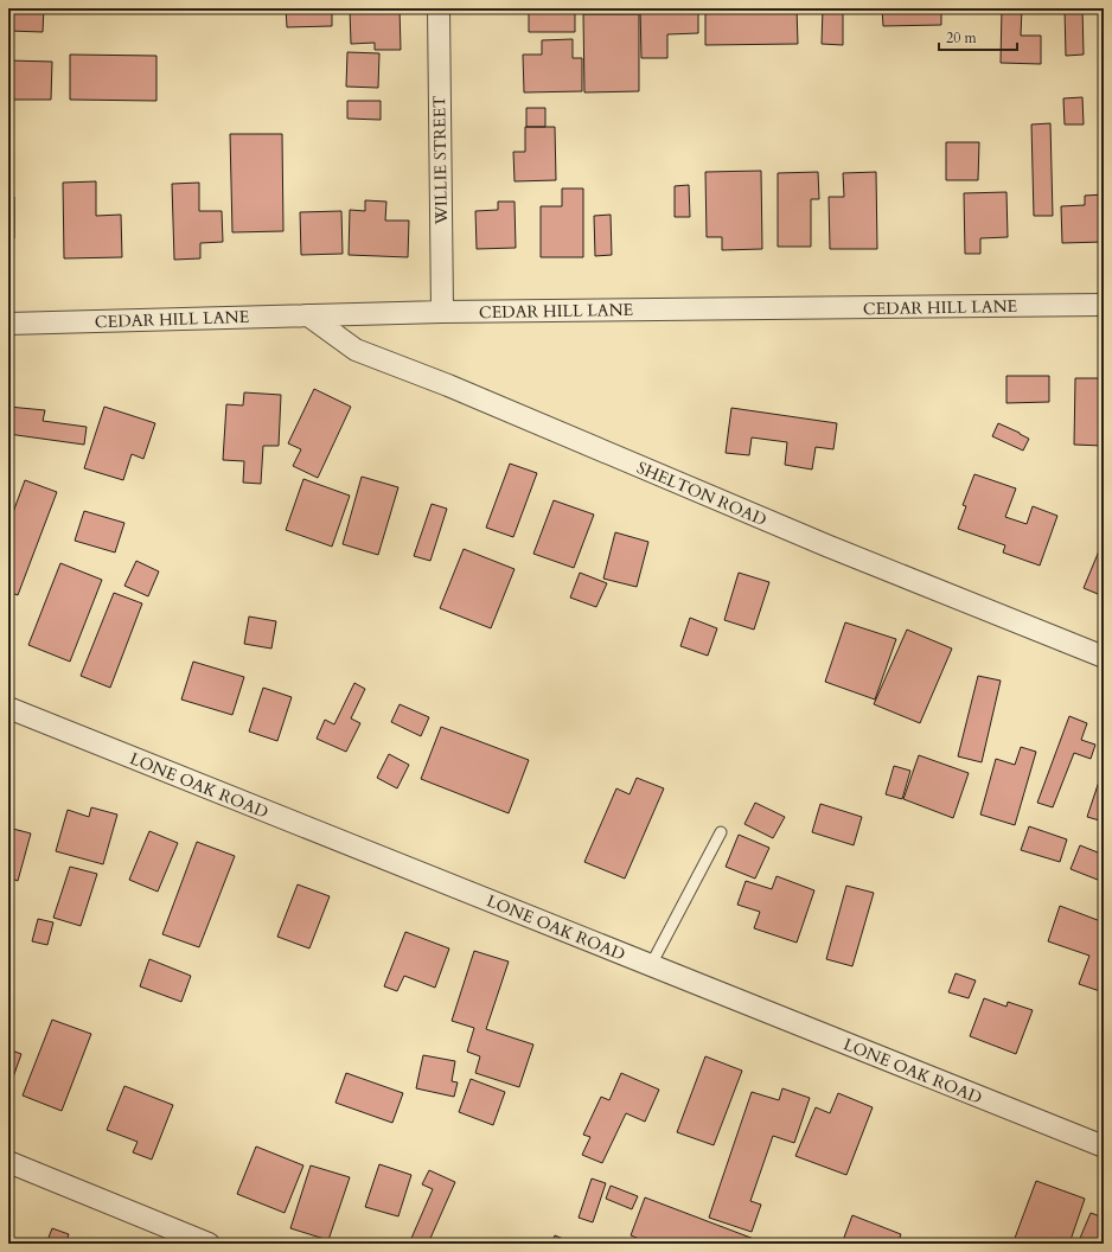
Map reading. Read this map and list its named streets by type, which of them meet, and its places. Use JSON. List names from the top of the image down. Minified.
{"streets":{"street":["WILLIE STREET","CEDAR HILL LANE","SHELTON ROAD","LONE OAK ROAD"]},"crossings":[["WILLIE STREET","CEDAR HILL LANE"],["CEDAR HILL LANE","SHELTON ROAD"]],"scale_bar":"20 m"}
